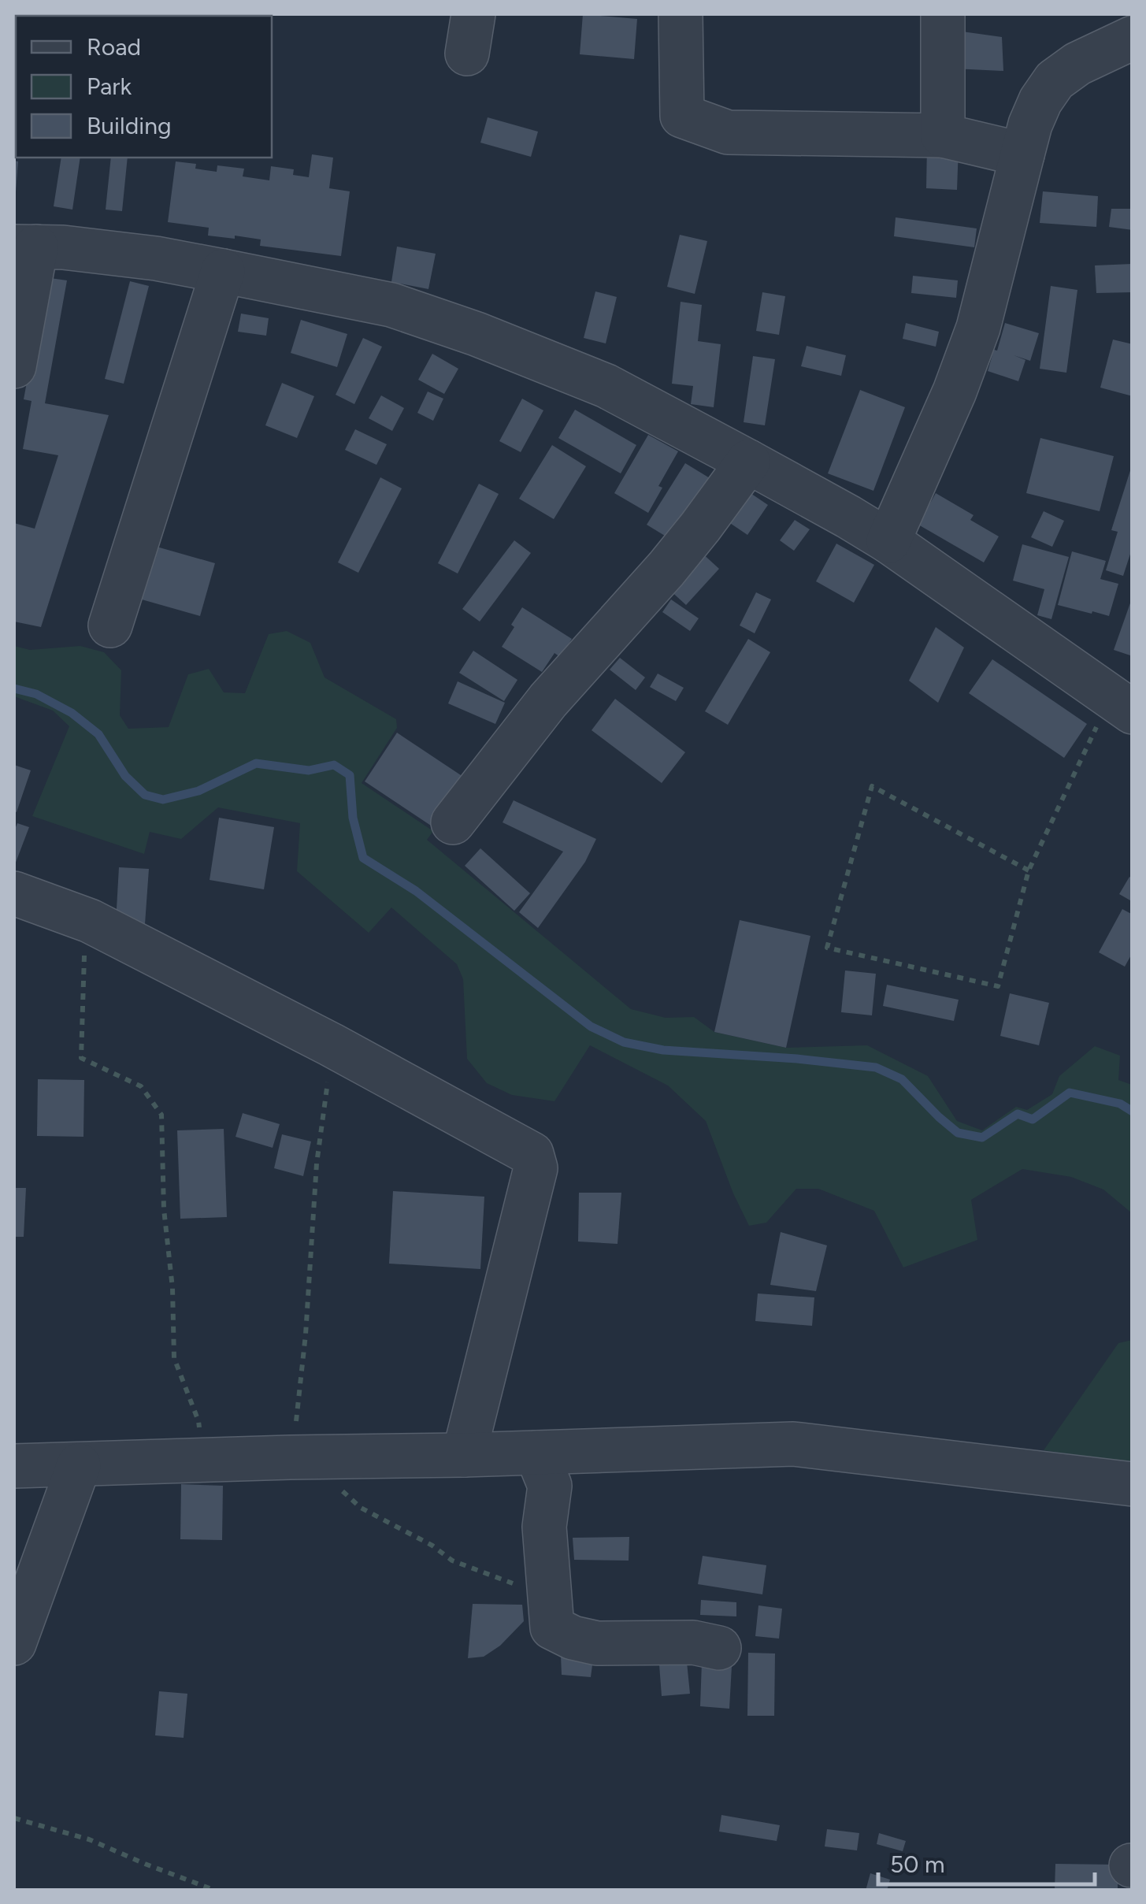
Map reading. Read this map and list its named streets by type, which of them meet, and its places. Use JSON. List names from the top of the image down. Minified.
{"legend":["Road","Park","Building"],"scale_bar":"50 m"}
